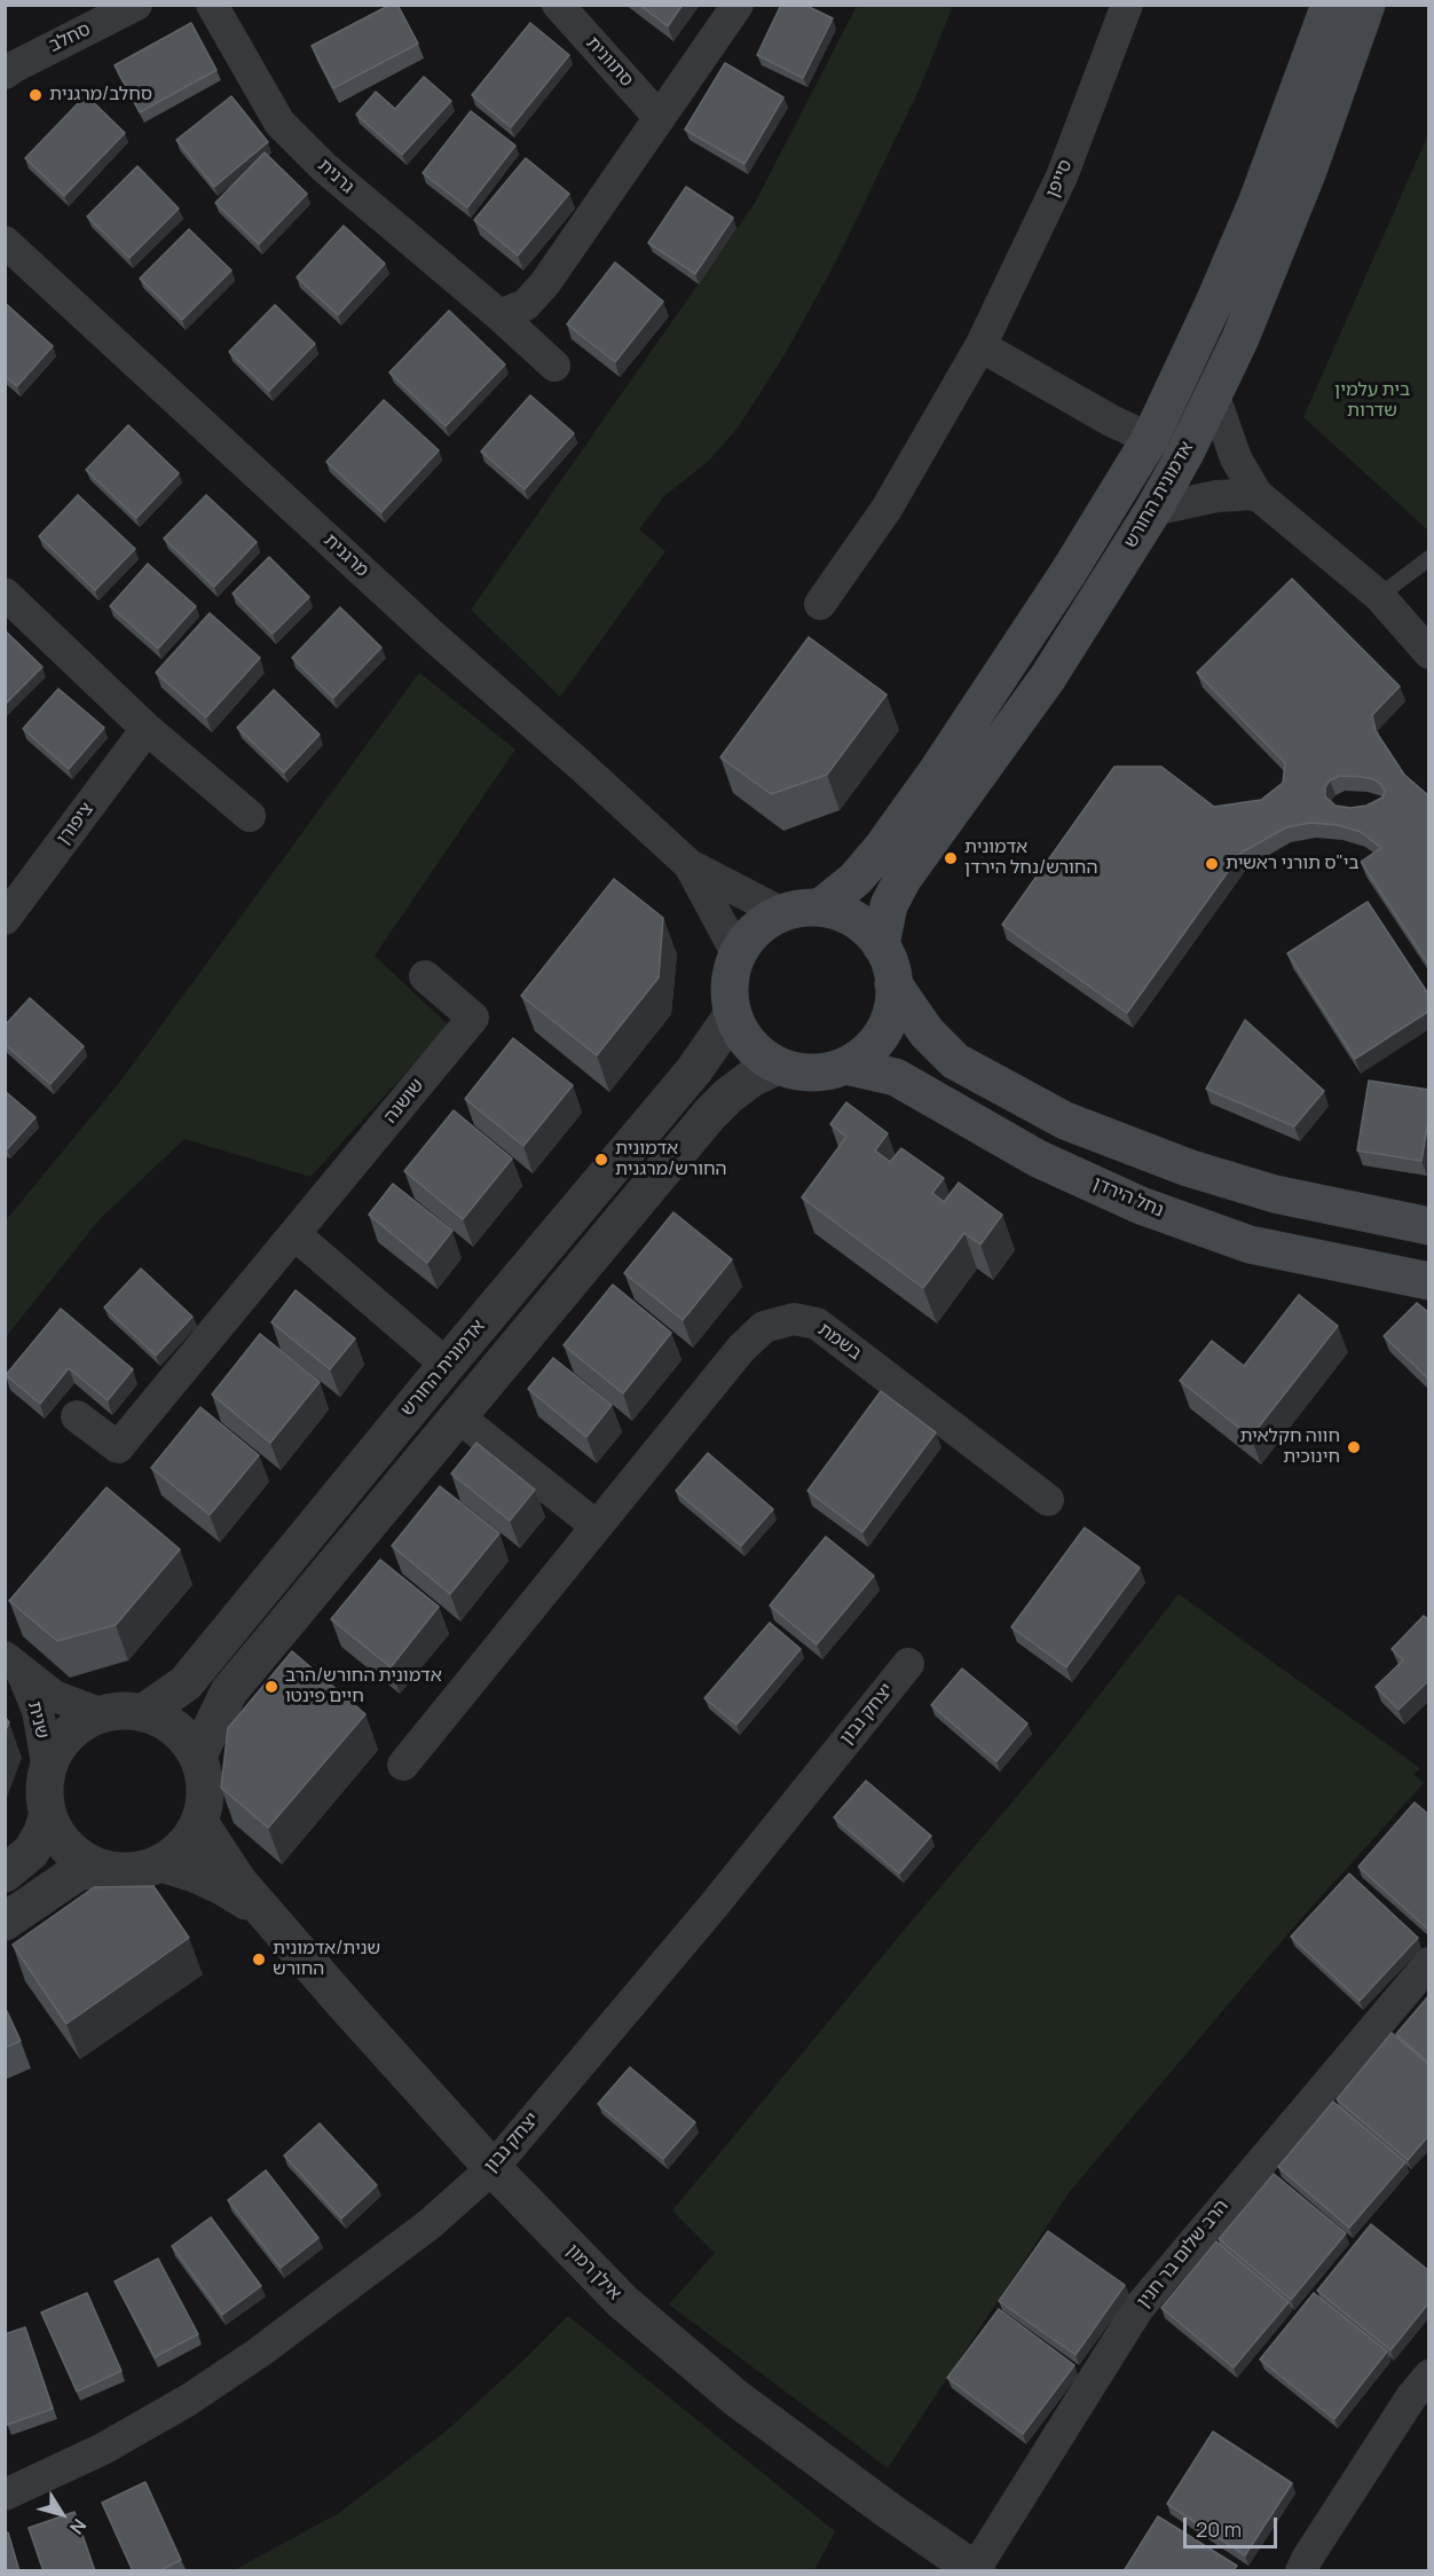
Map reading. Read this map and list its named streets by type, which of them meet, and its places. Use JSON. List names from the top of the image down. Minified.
{"streets":{"main road":["אדמונית החורש","נחל הירדן"],"street":["סחלב","סתוונית","גרנית","סייפן","מרגנית","ציפורן","שושנה","בשמת","יצחק נבון","שנית","הרב שלום בר חנין","אילן רמון"]},"crossings":[["אדמונית החורש","מרגנית"],["אדמונית החורש","נחל הירדן"],["אדמונית החורש","שנית"],["אדמונית החורש","אילן רמון"],["מרגנית","נחל הירדן"],["יצחק נבון","אילן רמון"],["שנית","אילן רמון"],["הרב שלום בר חנין","אילן רמון"]],"parks":["בית עלמין שדרות"],"places":["סחלב/מרגנית","אדמונית החורש/נחל הירדן","בי\"ס תורני ראשית","אדמונית החורש/מרגנית","חווה חקלאית חינוכית","אדמונית החורש/הרב חיים פינטו","שנית/אדמונית החורש"],"scale_bar":"20 m","north":"bottom right"}
